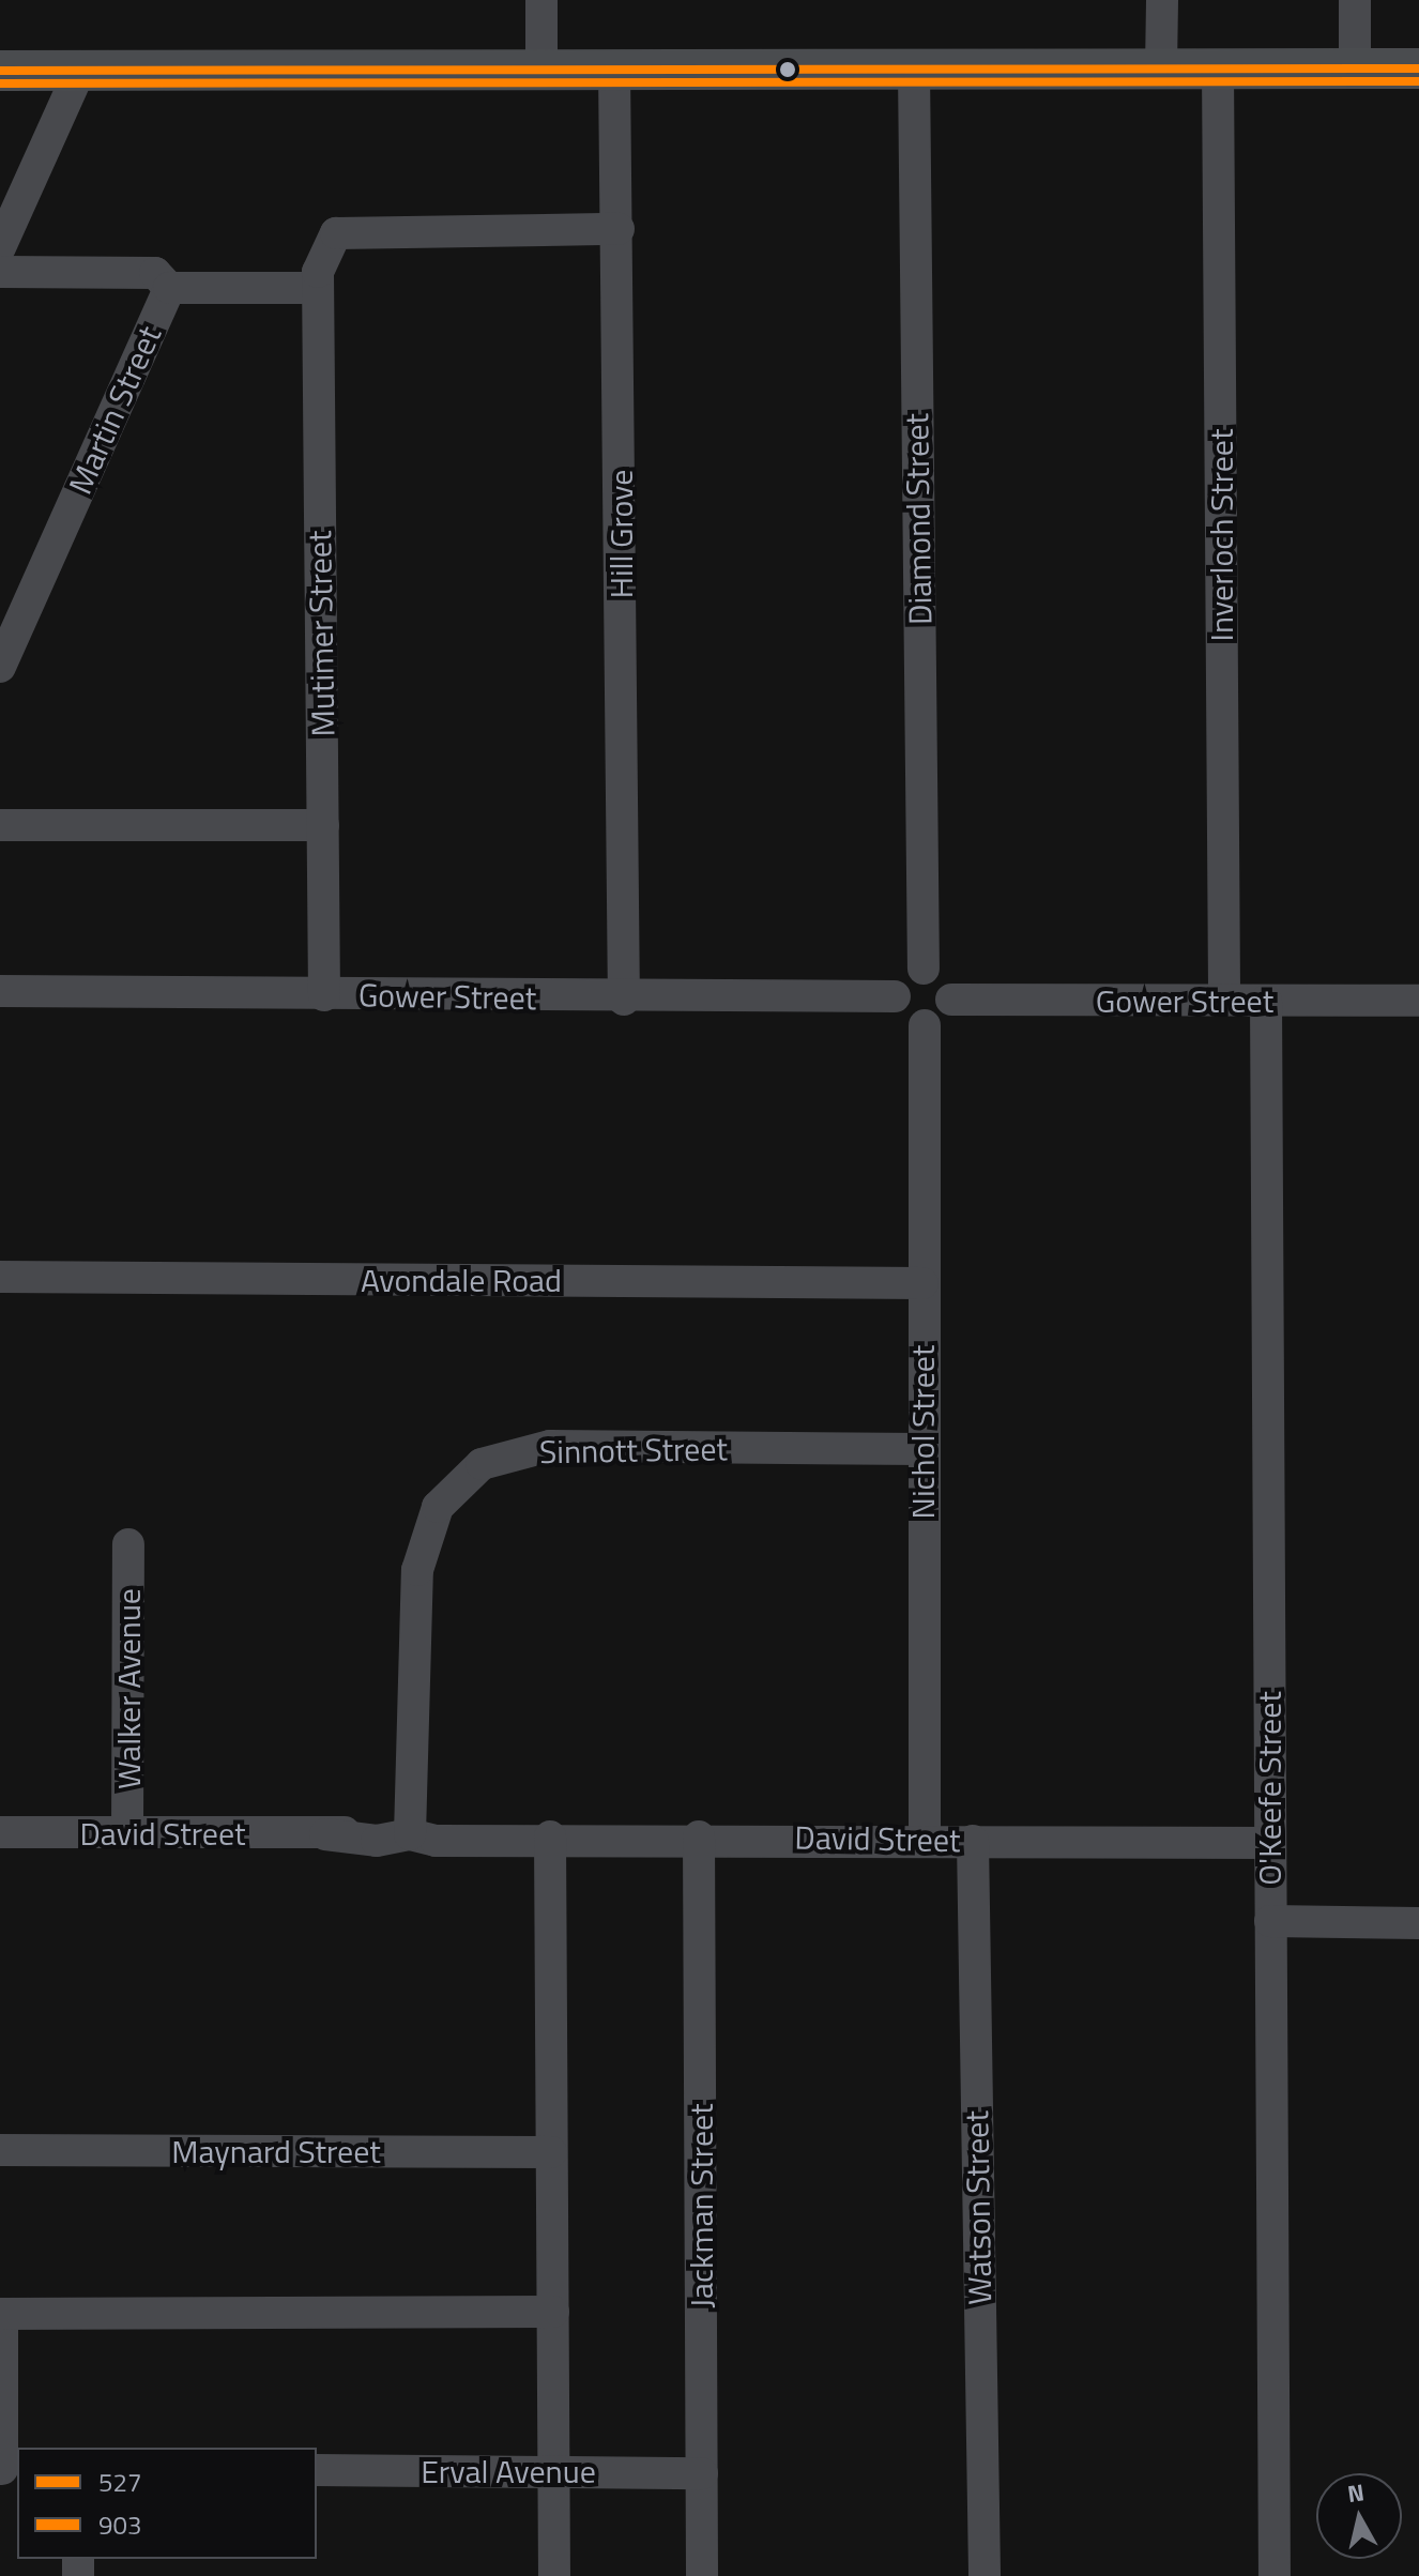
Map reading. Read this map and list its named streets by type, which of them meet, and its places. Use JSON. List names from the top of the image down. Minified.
{"streets":{"street":["Martin Street","Diamond Street","Hill Grove","Inverloch Street","Mutimer Street","Gower Street","Avondale Road","Nichol Street","Sinnott Street","Walker Avenue","O'Keefe Street","David Street","Maynard Street","Jackman Street","Watson Street","Erval Avenue"]},"crossings":[["Martin Street","Mutimer Street"],["Diamond Street","Gower Street"],["Diamond Street","Nichol Street"],["Hill Grove","Gower Street"],["Inverloch Street","Gower Street"],["Mutimer Street","Gower Street"],["Gower Street","Nichol Street"],["Gower Street","O'Keefe Street"],["Avondale Road","Nichol Street"],["Nichol Street","Sinnott Street"],["Nichol Street","David Street"],["Sinnott Street","David Street"],["Walker Avenue","David Street"],["O'Keefe Street","David Street"],["David Street","Jackman Street"],["David Street","Watson Street"],["Jackman Street","Erval Avenue"]],"lines":["transit line 527","transit line 903"],"legend":["527","903"],"north":"top"}
